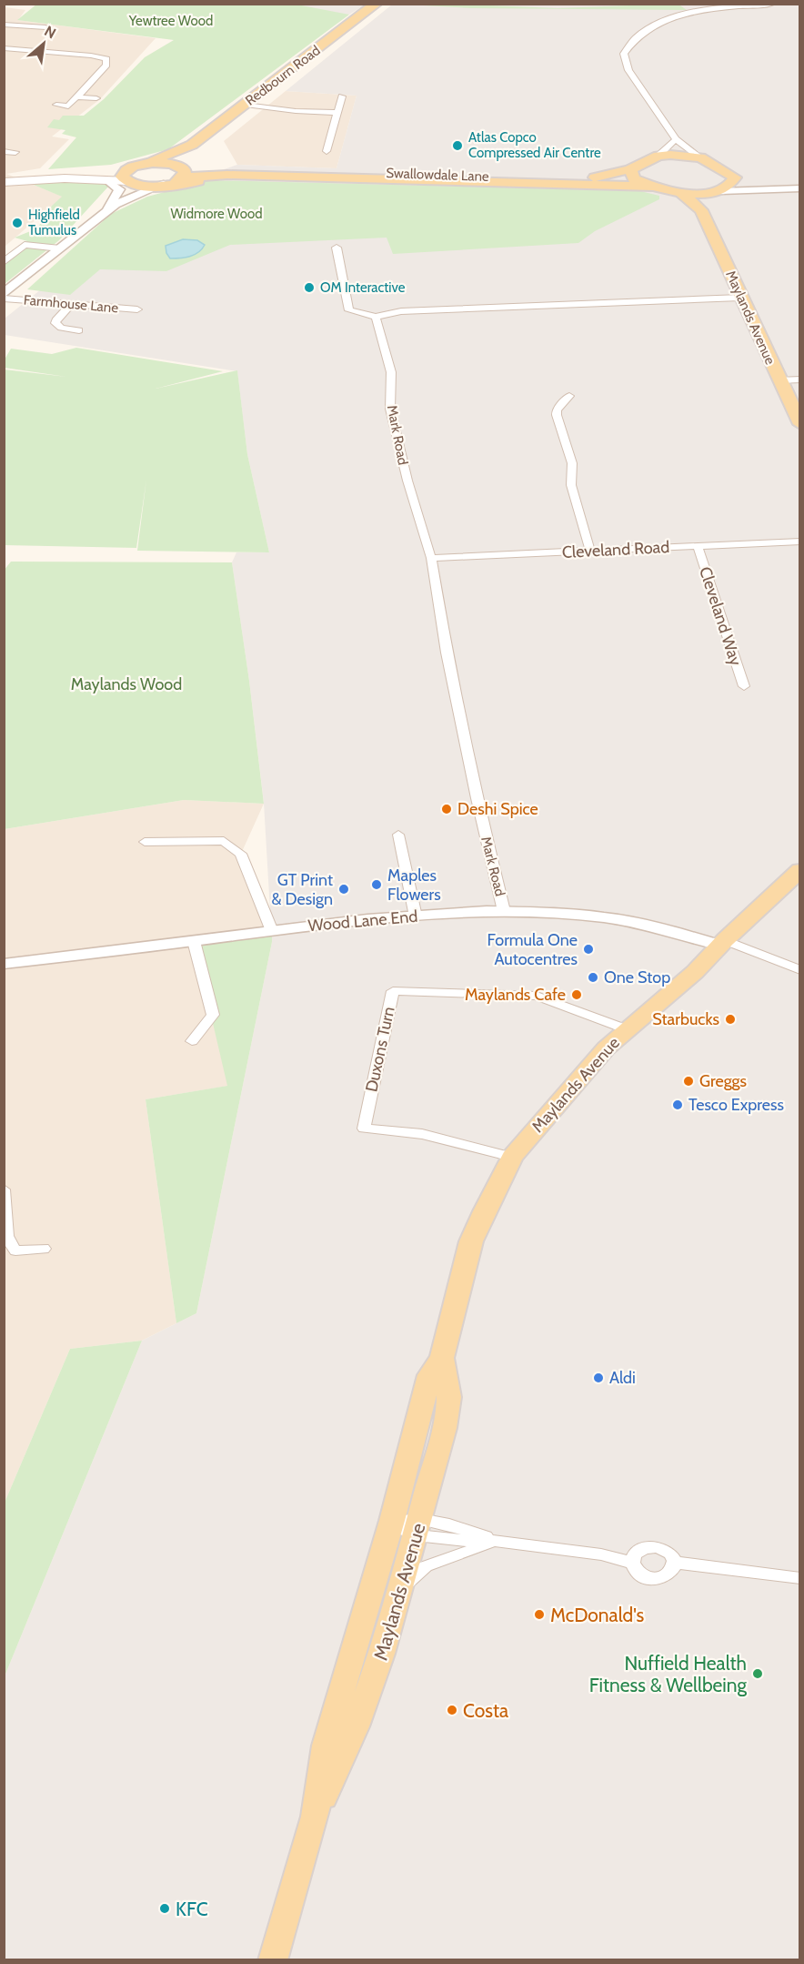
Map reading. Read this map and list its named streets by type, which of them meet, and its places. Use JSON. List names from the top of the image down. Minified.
{"streets":{"main road":["Redbourn Road","Swallowdale Lane","Maylands Avenue"],"street":["Farmhouse Lane","Mark Road","Cleveland Road","Cleveland Way","Wood Lane End","Duxons Turn"]},"crossings":[["Redbourn Road","Swallowdale Lane"],["Swallowdale Lane","Maylands Avenue"],["Maylands Avenue","Wood Lane End"],["Maylands Avenue","Duxons Turn"],["Mark Road","Cleveland Road"],["Mark Road","Wood Lane End"],["Cleveland Road","Cleveland Way"]],"parks":["Yewtree Wood","Widmore Wood","Maylands Wood"],"places":["Atlas Copco Compressed Air Centre","Highfield Tumulus","OM Interactive","Deshi Spice","Maples Flowers","GT Print & Design","Formula One Autocentres","One Stop","Maylands Cafe","Starbucks","Greggs","Tesco Express","Aldi","McDonald's","Nuffield Health Fitness & Wellbeing","Costa","KFC"],"north":"top right"}
